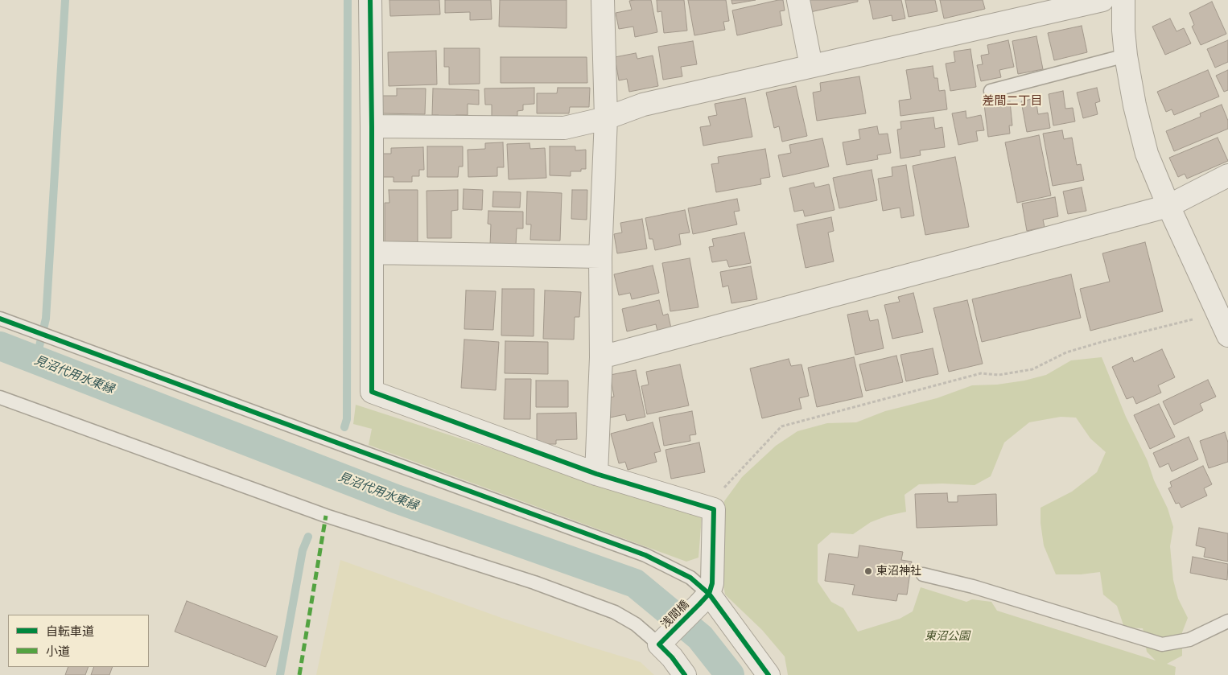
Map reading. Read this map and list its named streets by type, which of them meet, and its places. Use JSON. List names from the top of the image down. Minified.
{"streets":{"street":["浅間橋"]},"districts":["差間二丁目"],"water":["見沼代用水東縁"],"parks":["東沼公園"],"places":["東沼神社"],"legend":["自転車道","小道"]}
